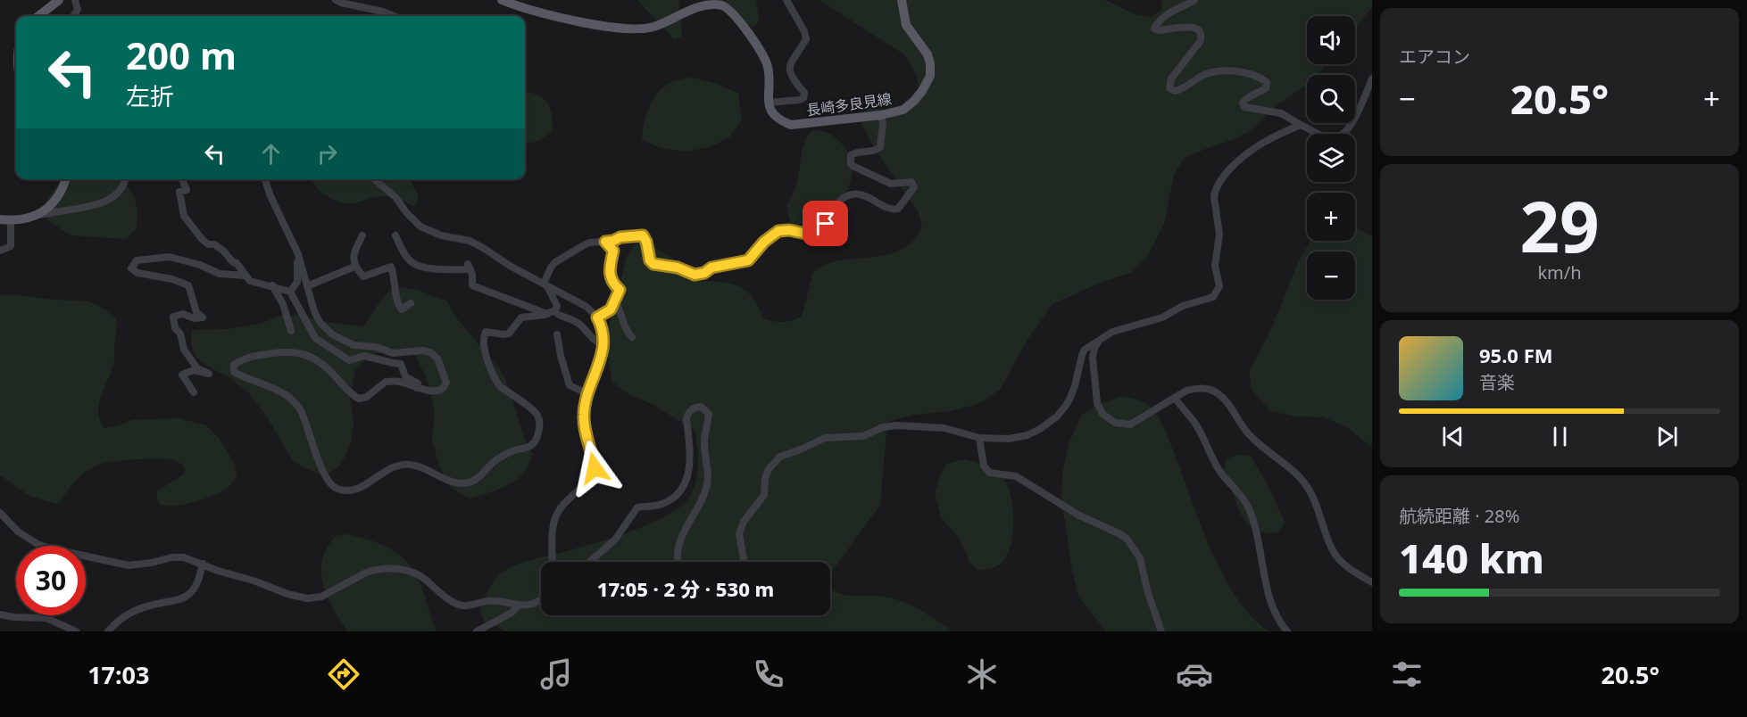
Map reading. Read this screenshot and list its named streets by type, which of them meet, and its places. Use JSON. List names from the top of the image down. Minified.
{"streets":{"main road":["長崎多良見線"]},"page":{"tile":["エアコン",["29","km/h"],["航続距離 · 28%","140 km"]],"map_buttons":["+","−"],"turn":["200 m","左折"],"heat":["−","20.5°","+"],"song":["95.0 FM","音楽"],"limit":"30","trip":"17:05 · 2 分 · 530 m","tabs":["17:03","20.5°"]}}
